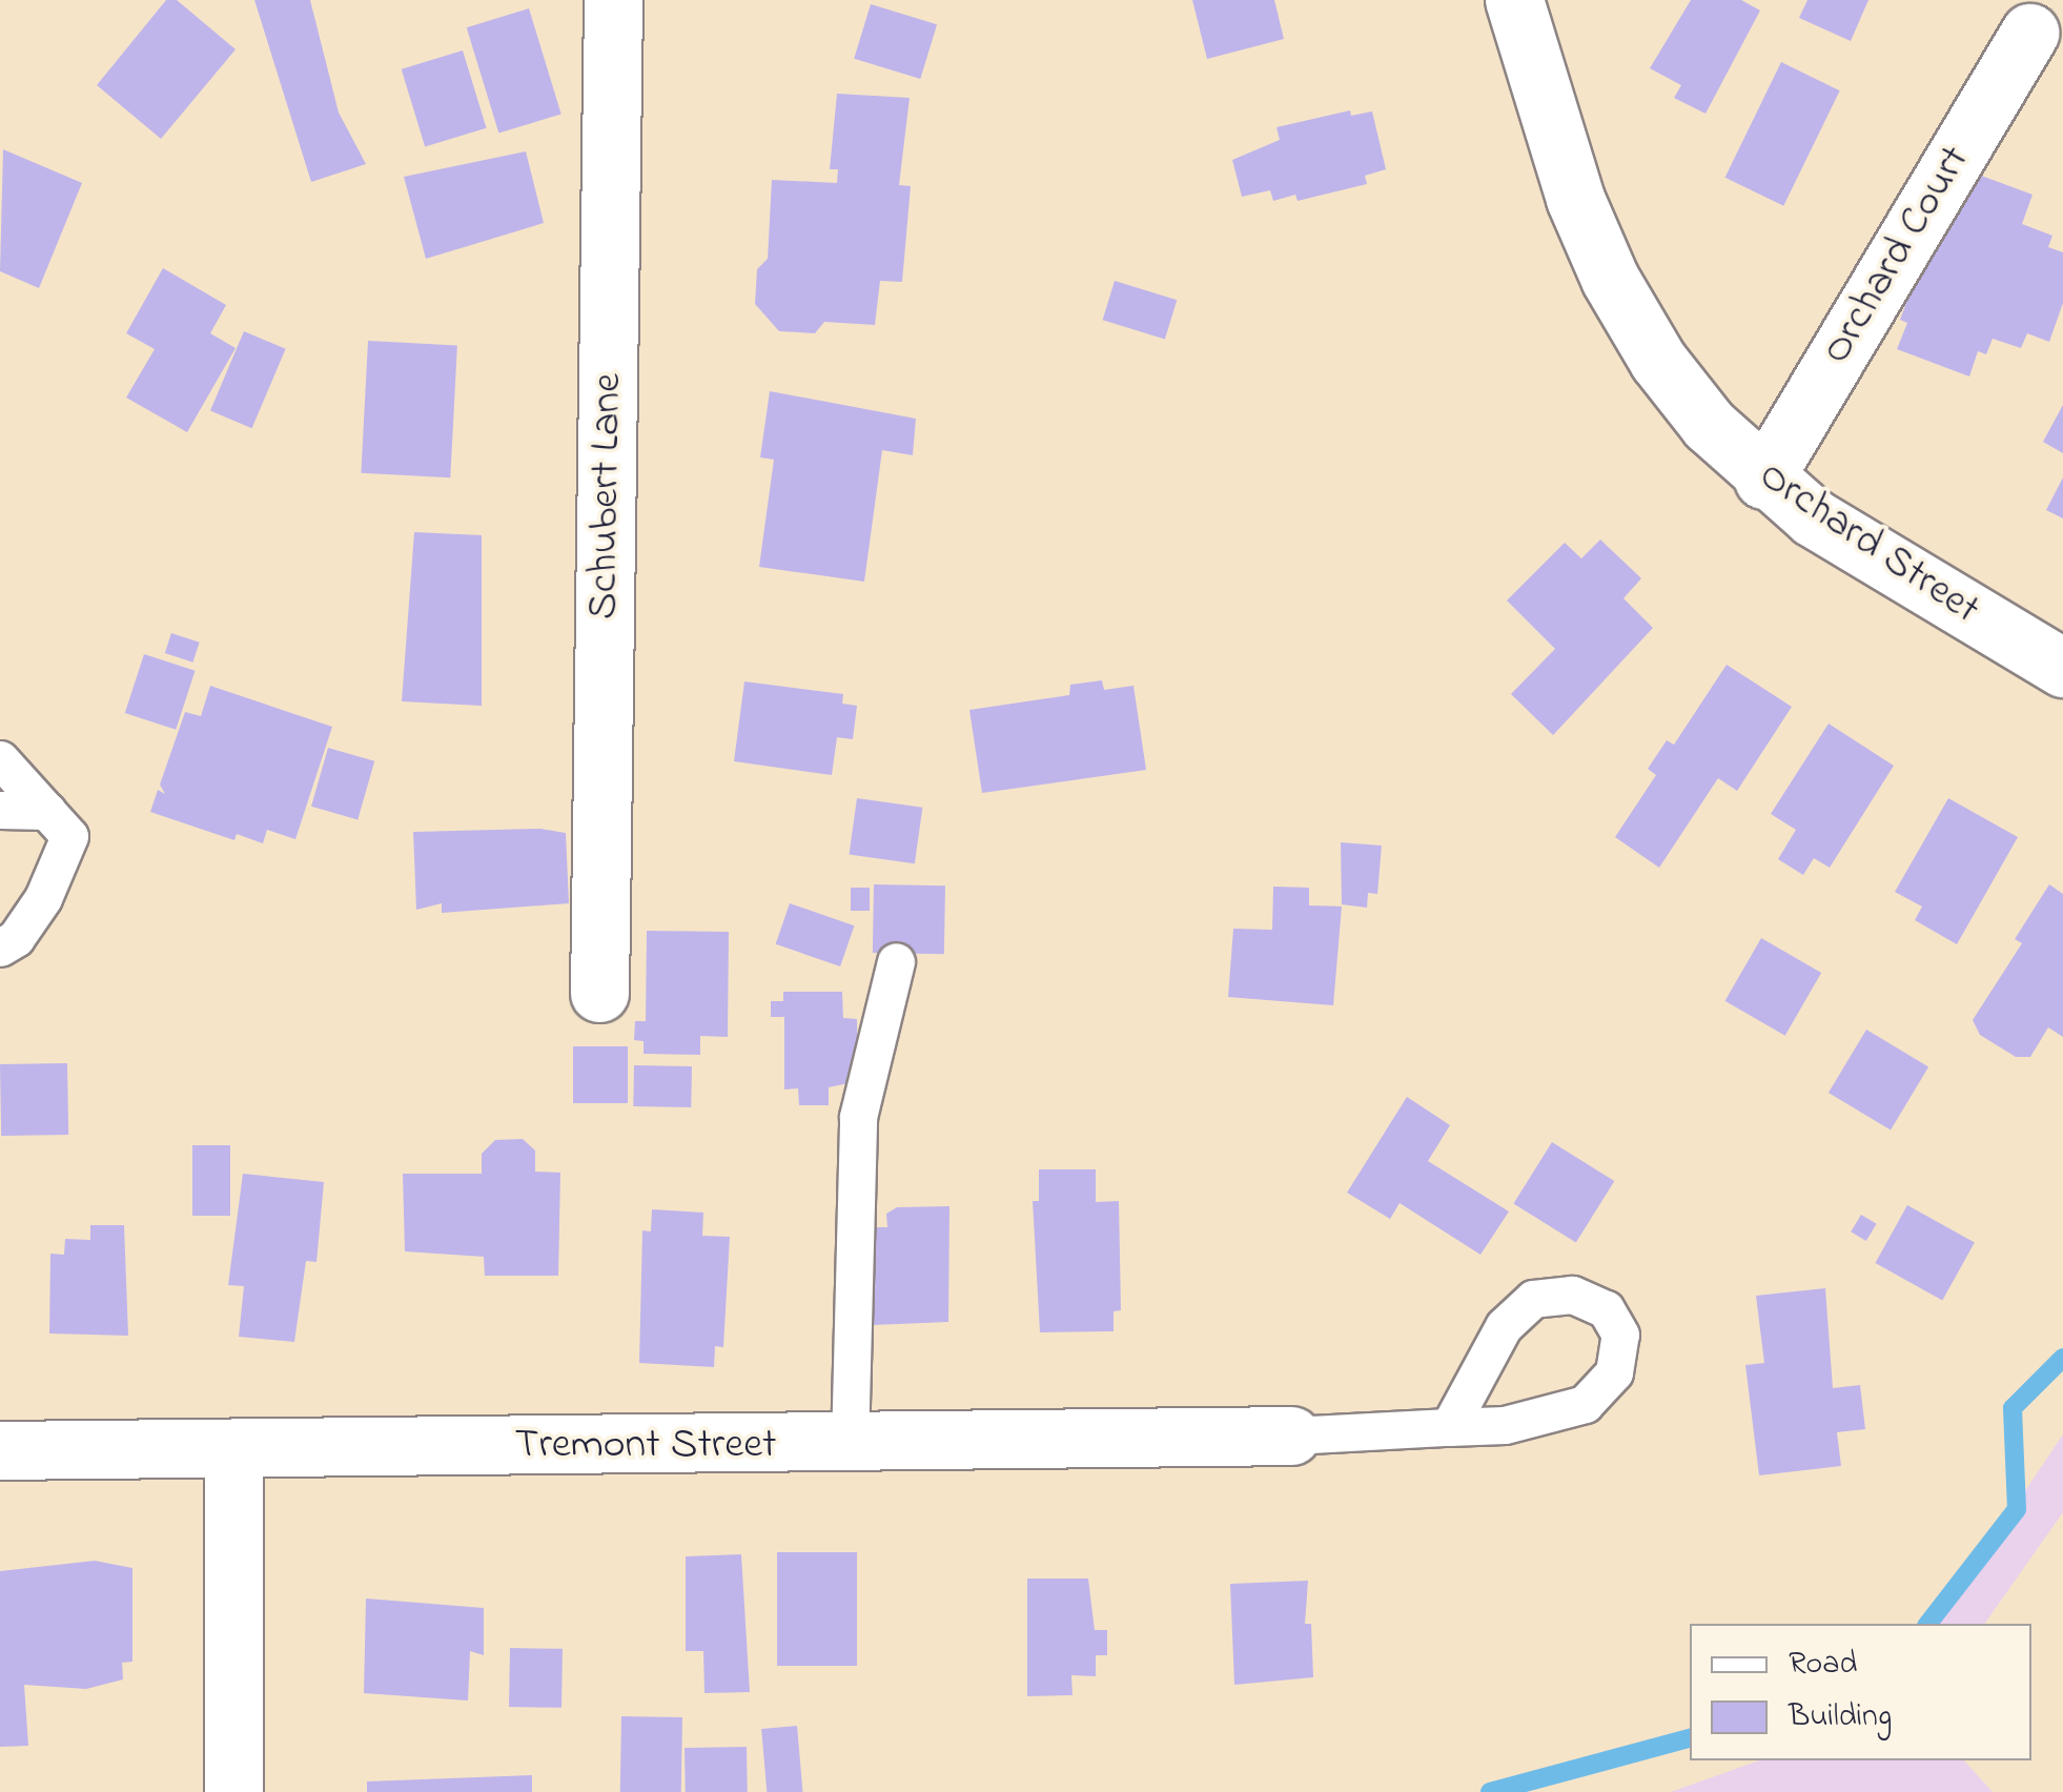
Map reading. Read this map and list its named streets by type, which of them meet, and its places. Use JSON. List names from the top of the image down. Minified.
{"streets":{"street":["Orchard Court","Schubert Lane","Orchard Street","Tremont Street"]},"crossings":[["Orchard Court","Orchard Street"]],"legend":["Road","Building"]}
